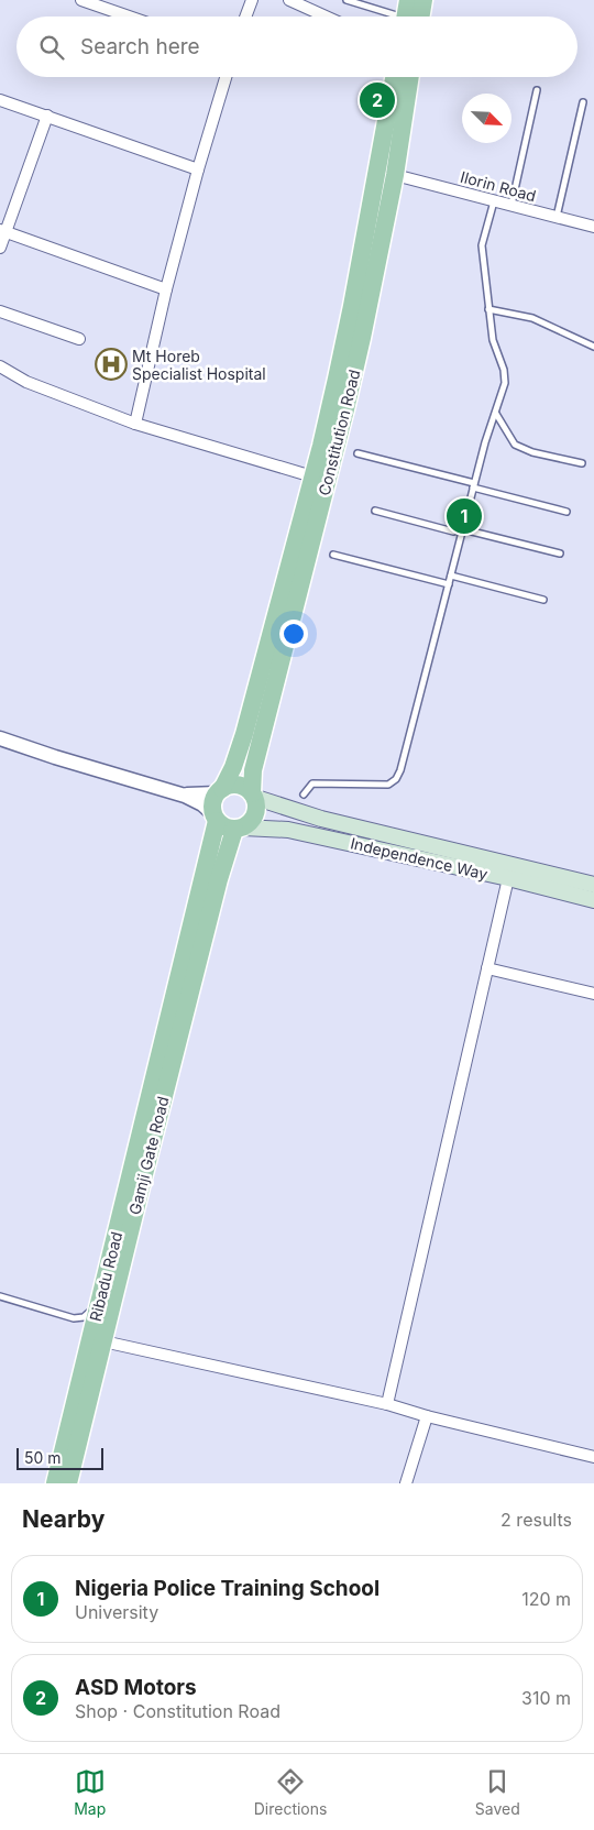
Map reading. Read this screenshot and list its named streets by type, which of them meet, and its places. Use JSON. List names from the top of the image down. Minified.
{"streets":{"main road":["Constitution Road","Independence Way","Gamji Gate Road","Ribadu Road"],"street":["Ilorin Road"]},"crossings":[["Ilorin Road","Constitution Road"],["Constitution Road","Independence Way"],["Constitution Road","Gamji Gate Road"],["Constitution Road","Ribadu Road"],["Independence Way","Gamji Gate Road"],["Independence Way","Ribadu Road"],["Gamji Gate Road","Ribadu Road"]],"places":{"hospital":["Mt Horeb Specialist Hospital"]},"scale_bar":"50 m","north":"bottom right","page":{"search":"Search here","pins":["2","1"],"scale":"50 m","heading":["Nearby","2 results"],"list":[{"mark":"1","name":"Nigeria Police Training School","note":"University","value":"120 m"},{"mark":"2","name":"ASD Motors","note":"Shop · Constitution Road","value":"310 m"}],"nav":["Map","Directions","Saved"]}}
